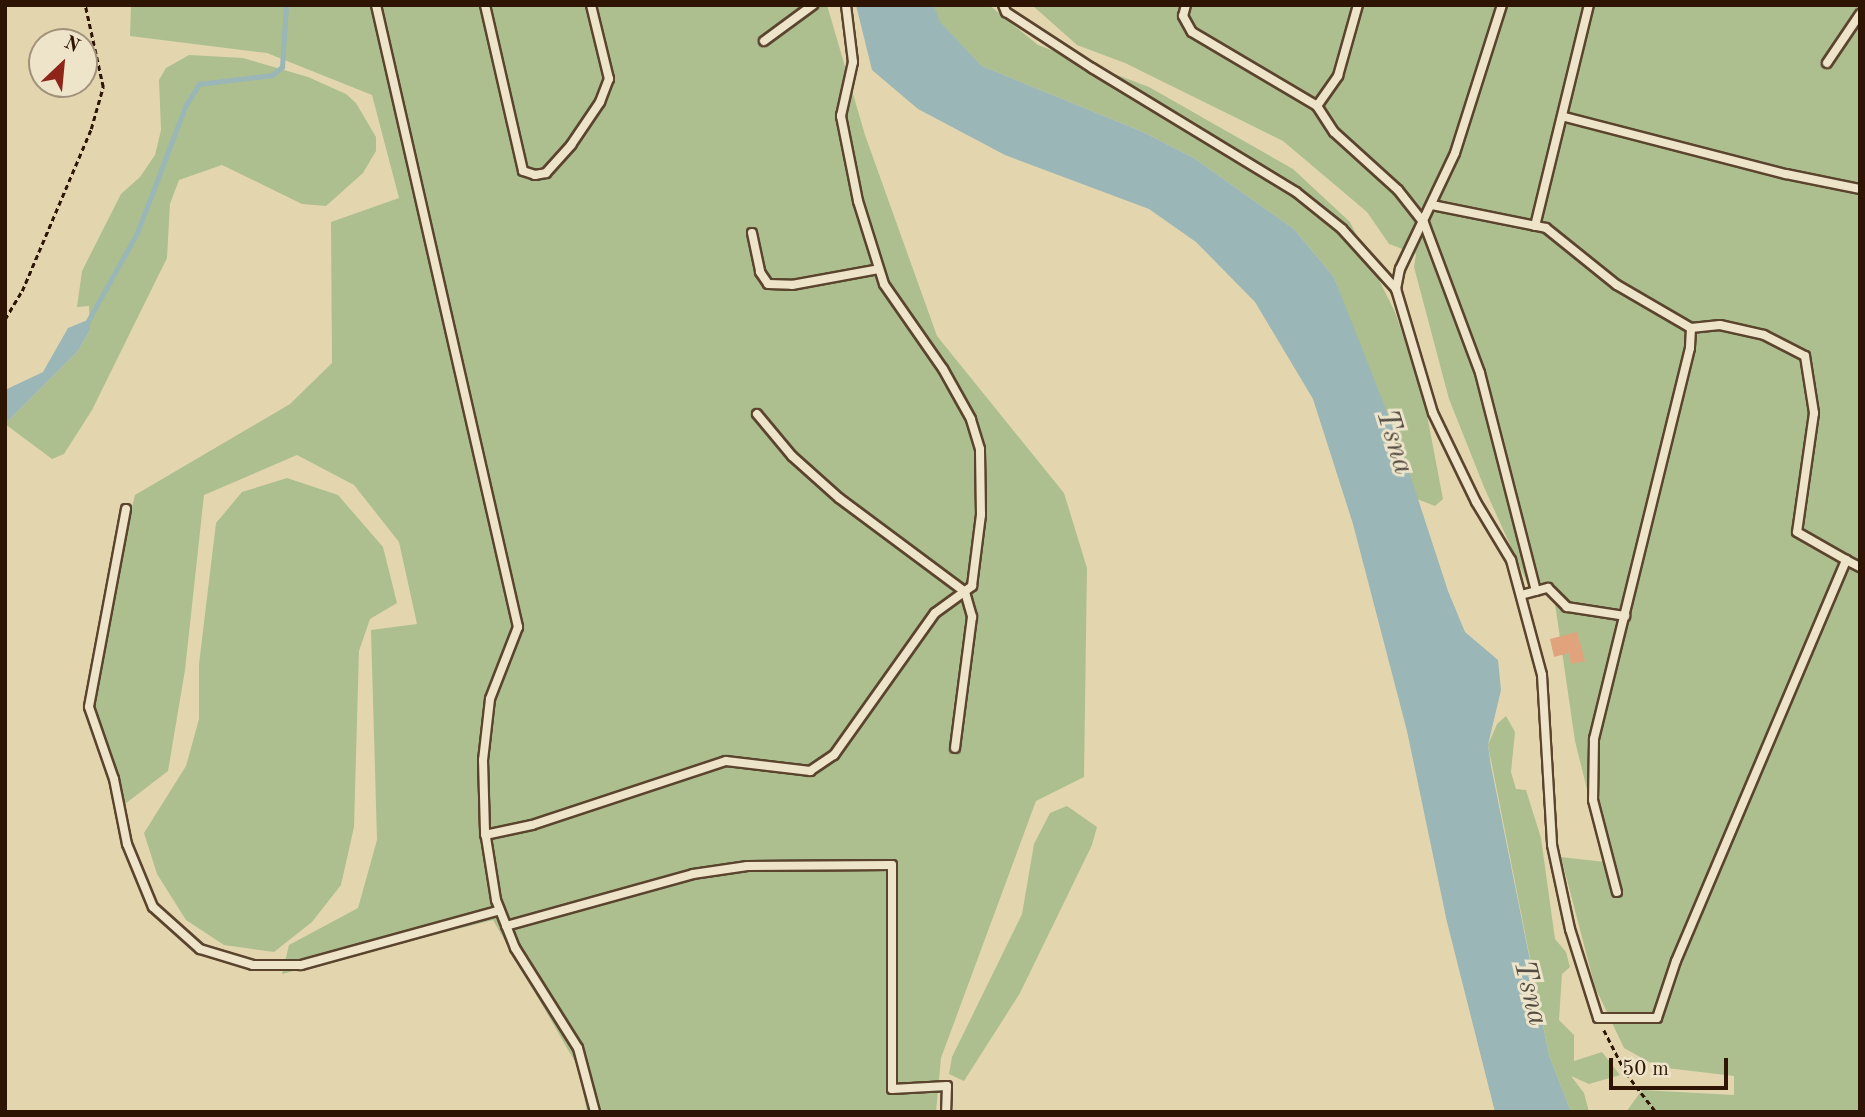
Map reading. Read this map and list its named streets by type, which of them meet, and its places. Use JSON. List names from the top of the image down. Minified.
{"water":["Tsna"],"scale_bar":"50 m","north":"top right"}
